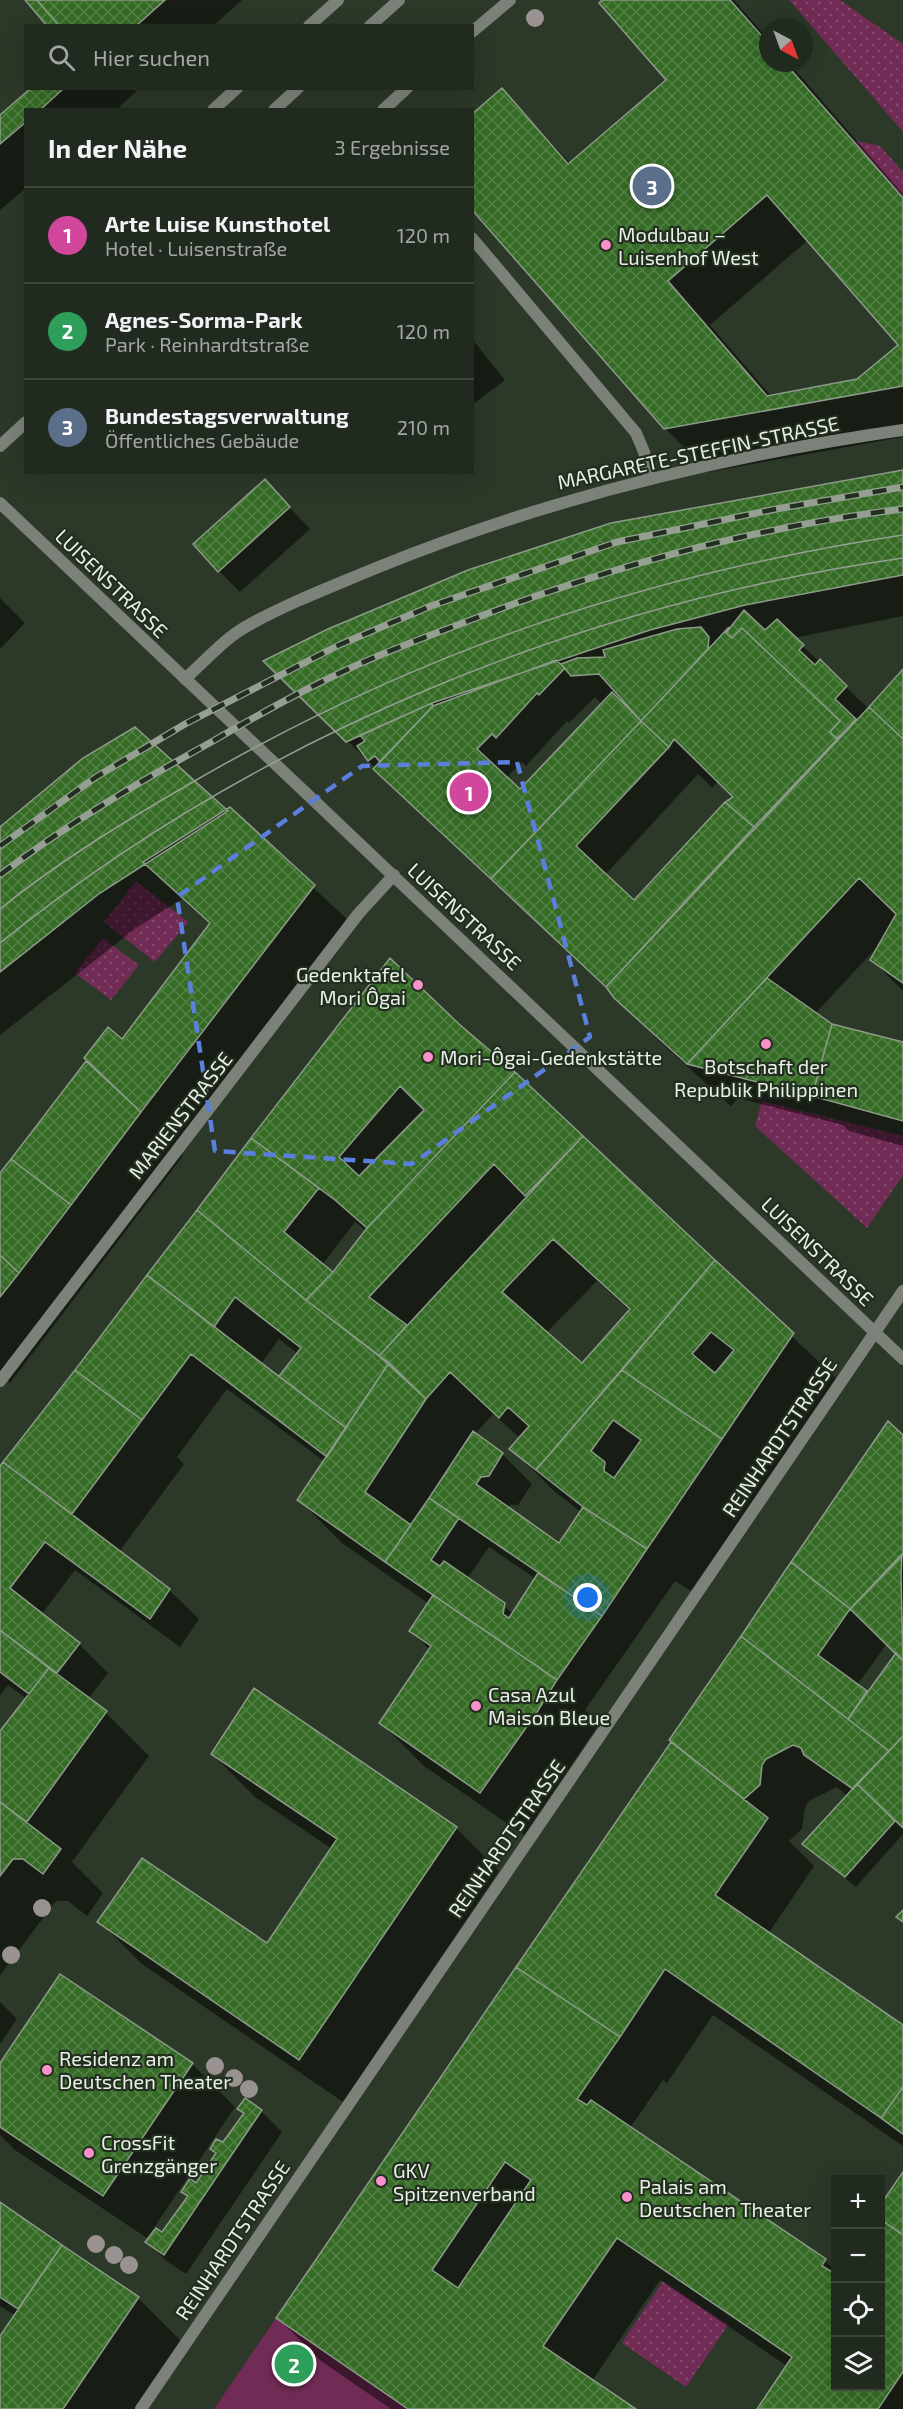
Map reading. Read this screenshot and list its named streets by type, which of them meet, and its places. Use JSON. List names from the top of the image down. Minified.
{"streets":{"street":["MARGARETE-STEFFIN-STRASSE","LUISENSTRASSE","MARIENSTRASSE","REINHARDTSTRASSE"]},"crossings":[["MARGARETE-STEFFIN-STRASSE","LUISENSTRASSE"],["LUISENSTRASSE","MARIENSTRASSE"],["LUISENSTRASSE","REINHARDTSTRASSE"]],"places":["Modulbau – Luisenhof West","Gedenktafel Mori Ôgai","Botschaft der Republik Philippinen","Mori-Ôgai-Gedenkstätte","Casa Azul Maison Bleue","Residenz am Deutschen Theater","CrossFit Grenzgänger","GKV Spitzenverband","Palais am Deutschen Theater"],"north":"bottom right","page":{"search":"Hier suchen","heading":["In der Nähe","3 Ergebnisse"],"pins":["3","1","2"],"list":[{"mark":"1","name":"Arte Luise Kunsthotel","note":"Hotel · Luisenstraße","value":"120 m"},{"mark":"2","name":"Agnes-Sorma-Park","note":"Park · Reinhardtstraße","value":"120 m"},{"mark":"3","name":"Bundestagsverwaltung","note":"Öffentliches Gebäude","value":"210 m"}],"map_buttons":["+","−"]}}
